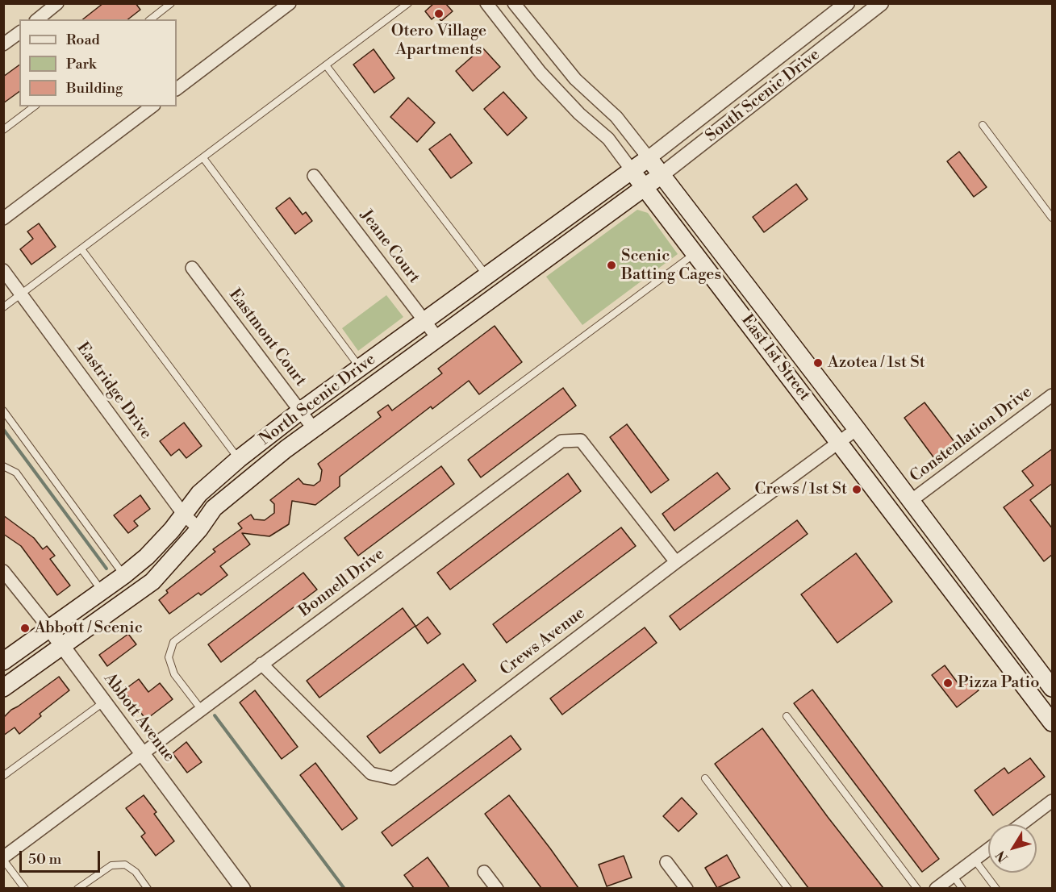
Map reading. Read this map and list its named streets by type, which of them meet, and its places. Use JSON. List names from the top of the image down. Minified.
{"streets":{"main road":["South Scenic Drive","East 1st Street","North Scenic Drive"],"street":["Jeane Court","Eastmont Court","Eastridge Drive","Constenlation Drive","Bonnell Drive","Crews Avenue","Abbott Avenue"]},"crossings":[["South Scenic Drive","East 1st Street"],["South Scenic Drive","North Scenic Drive"],["Jeane Court","North Scenic Drive"],["Eastmont Court","North Scenic Drive"],["East 1st Street","North Scenic Drive"],["East 1st Street","Constenlation Drive"],["East 1st Street","Crews Avenue"],["Eastridge Drive","North Scenic Drive"],["North Scenic Drive","Abbott Avenue"],["Bonnell Drive","Crews Avenue"],["Bonnell Drive","Abbott Avenue"]],"places":["Otero Village Apartments","Scenic Batting Cages","Azotea / 1st St","Crews / 1st St","Abbott / Scenic","Pizza Patio"],"legend":["Road","Park","Building"],"scale_bar":"50 m","north":"bottom left"}
